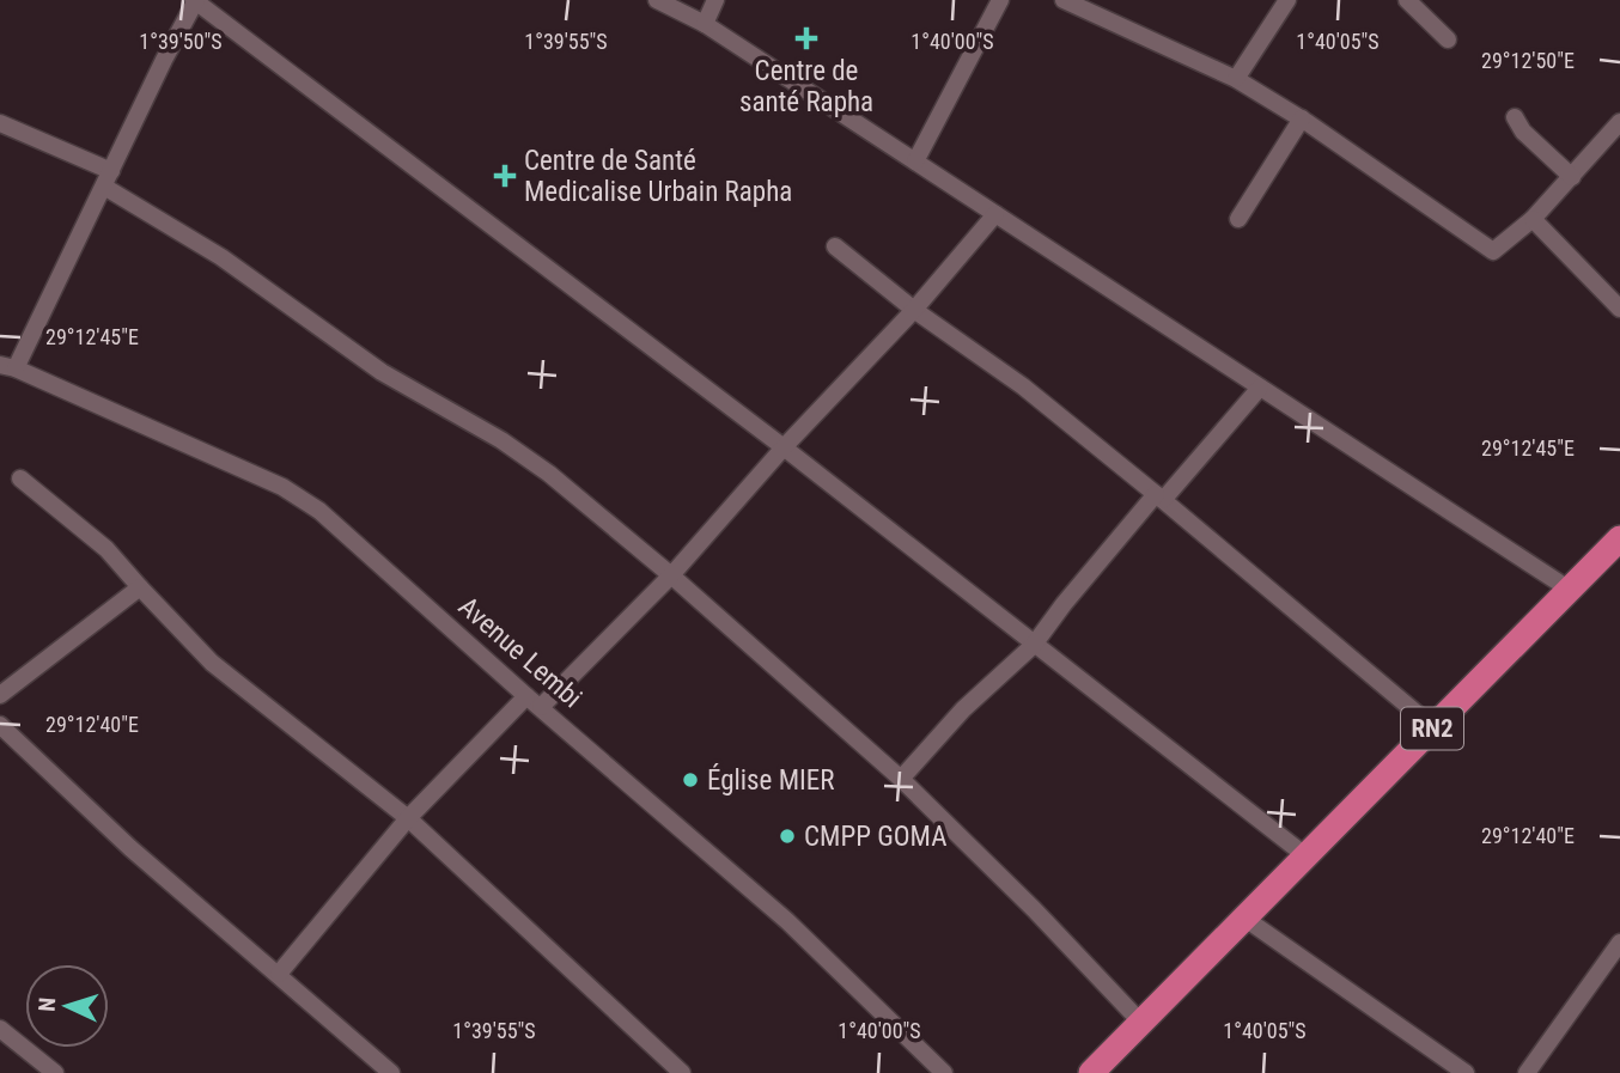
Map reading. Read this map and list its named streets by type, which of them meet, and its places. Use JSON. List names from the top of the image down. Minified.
{"streets":{"highway":["RN2"],"street":["Avenue Lembi"]},"places":{"health":["Centre de santé Rapha","Centre de Santé Medicalise Urbain Rapha"],"other":["Église MIER","CMPP GOMA"]},"north":"left","coordinates":["1°39'50\"S","1°39'55\"S","1°40'00\"S","1°40'05\"S","29°12'50\"E","29°12'45\"E","29°12'40\"E"]}
